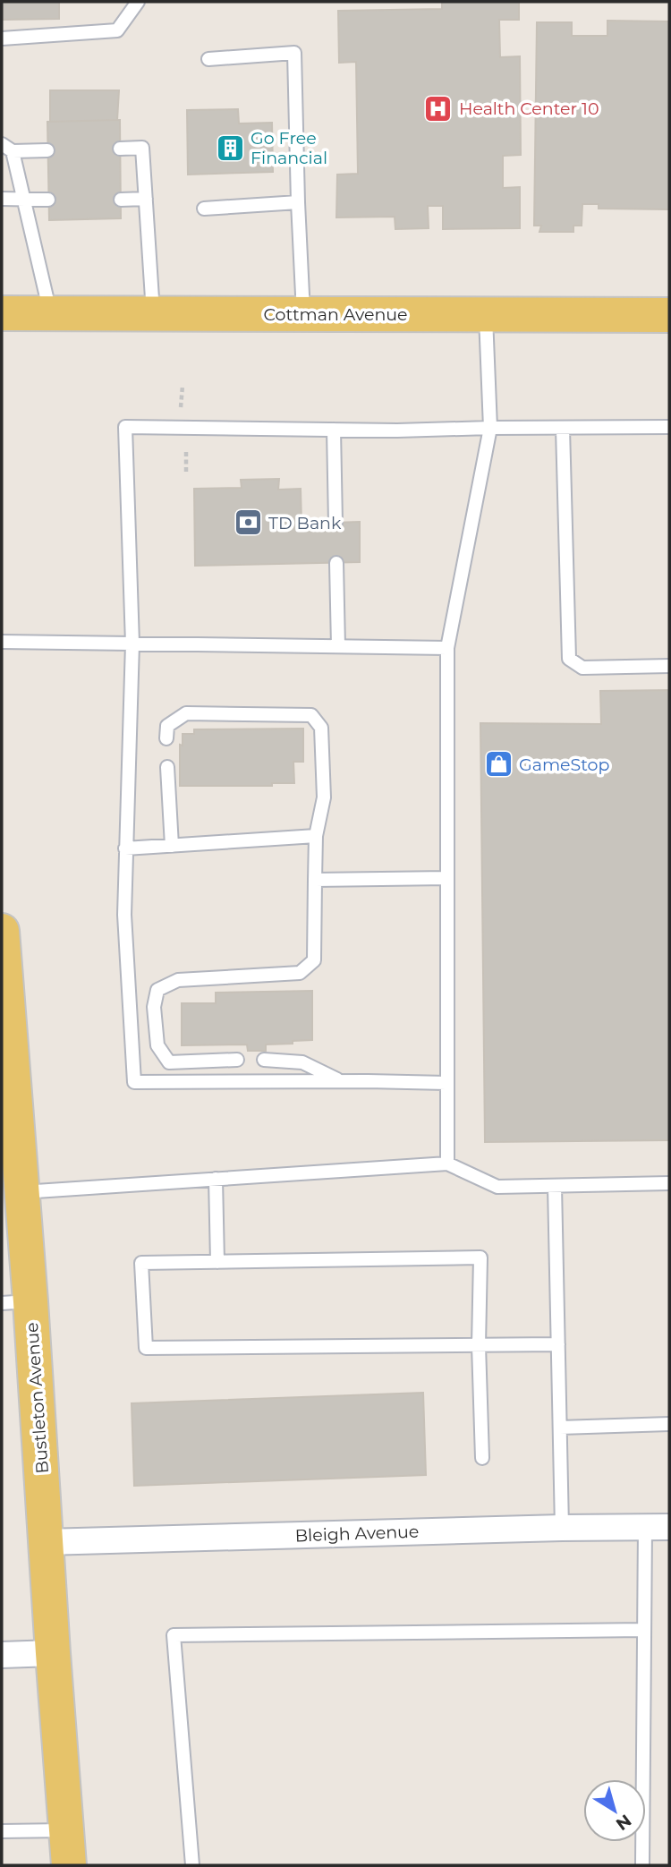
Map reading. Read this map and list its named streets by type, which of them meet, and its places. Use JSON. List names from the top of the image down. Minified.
{"streets":{"main road":["Cottman Avenue","Bustleton Avenue"],"street":["Bleigh Avenue"]},"crossings":[["Bustleton Avenue","Bleigh Avenue"]],"places":{"hospital":["Health Center 10"],"building":["Go Free Financial"],"bank":["TD Bank"],"shop":["GameStop"]},"north":"bottom right"}
